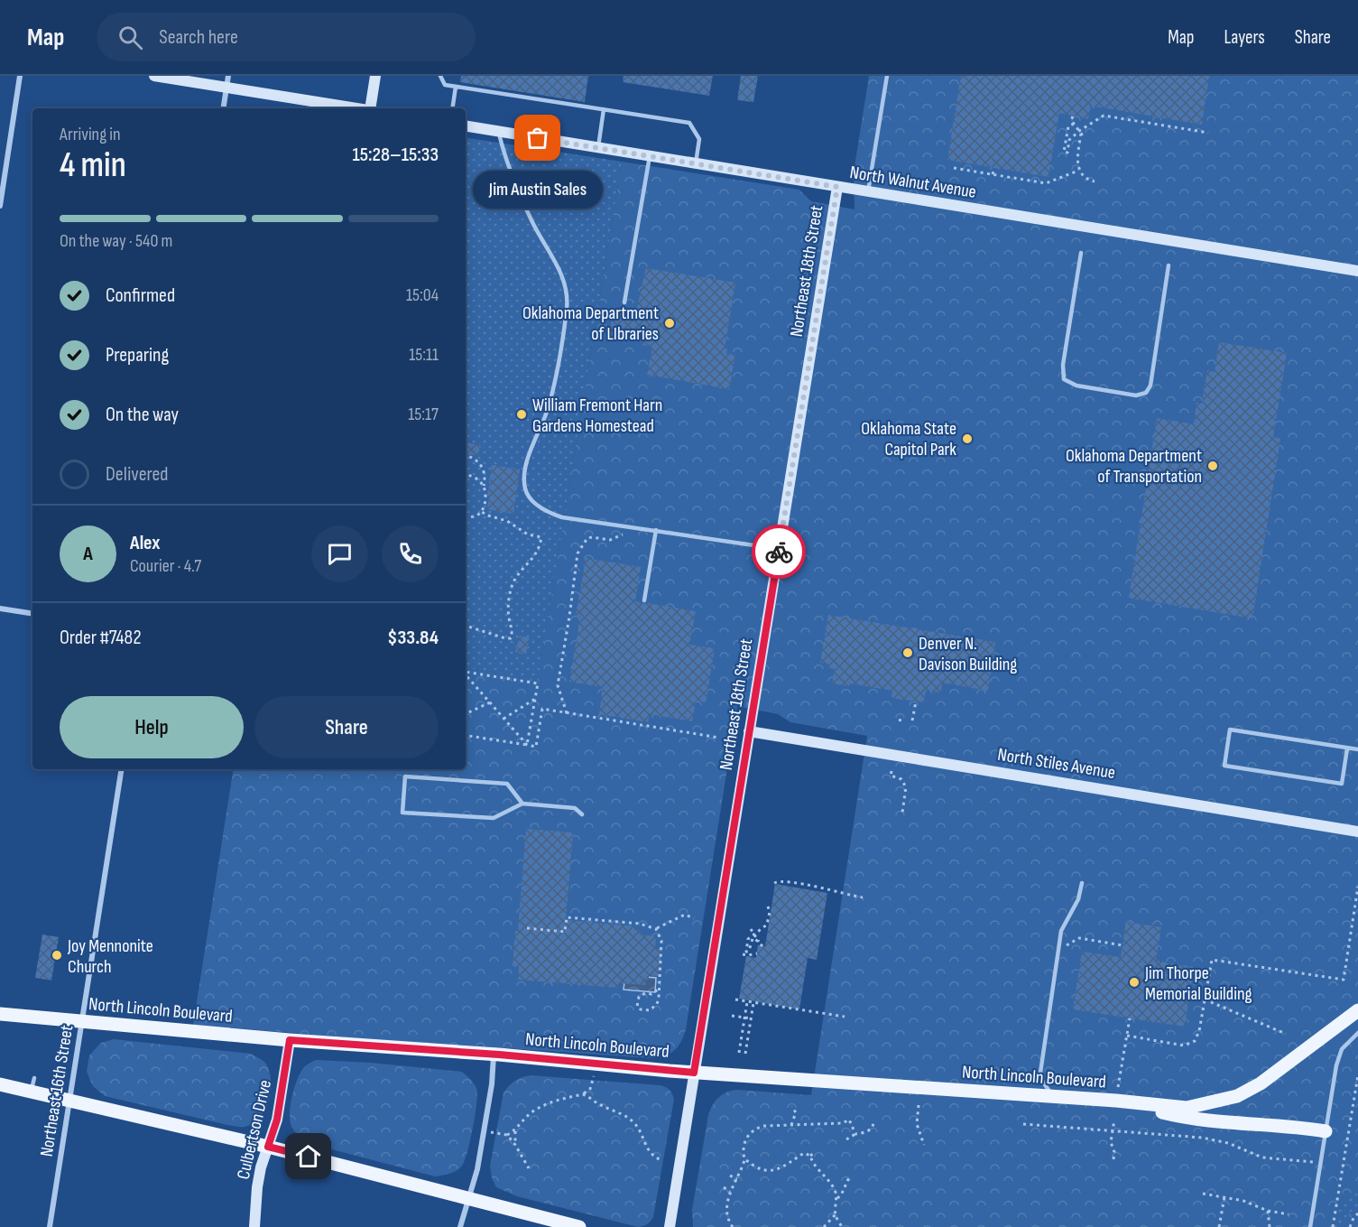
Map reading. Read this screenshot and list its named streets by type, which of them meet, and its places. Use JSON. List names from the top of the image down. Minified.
{"streets":{"main road":["North Lincoln Boulevard"],"street":["North Walnut Avenue","Northeast 18th Street","North Stiles Avenue","Northeast 16th Street","Culbertson Drive"]},"crossings":[["North Walnut Avenue","Northeast 18th Street"],["Northeast 18th Street","North Stiles Avenue"],["Northeast 18th Street","North Lincoln Boulevard"],["North Lincoln Boulevard","Northeast 16th Street"],["North Lincoln Boulevard","Culbertson Drive"]],"places":["Jim Austin Sales","Oklahoma Department of LIbraries","William Fremont Harn Gardens Homestead","Oklahoma State Capitol Park","Oklahoma Department of Transportation","Denver N. Davison Building","Joy Mennonite Church","Jim Thorpe Memorial Building"],"page":{"header":"Map","search":"Search here","nav":["Map","Layers","Share"],"heading":["4 min","Arriving in","15:28–15:33"],"panel":["Alex","Courier · 4.7","Order #7482","$33.84"],"bubble":"Jim Austin Sales","bar":"On the way · 540 m","list":[["Confirmed","15:04"],["Preparing","15:11"],["On the way","15:17"],"Delivered"],"round":"A","buttons":["Help","Share"]}}
